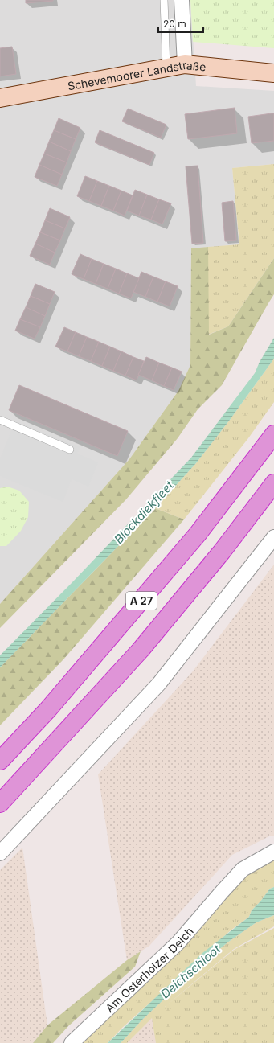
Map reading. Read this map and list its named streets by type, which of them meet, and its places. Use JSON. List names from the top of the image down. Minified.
{"streets":{"highway":["A 27"],"street":["Schevemoorer Landstraße","Am Osterholzer Deich"]},"water":["Blockdiekfleet","Deichschloot"],"scale_bar":"20 m"}
